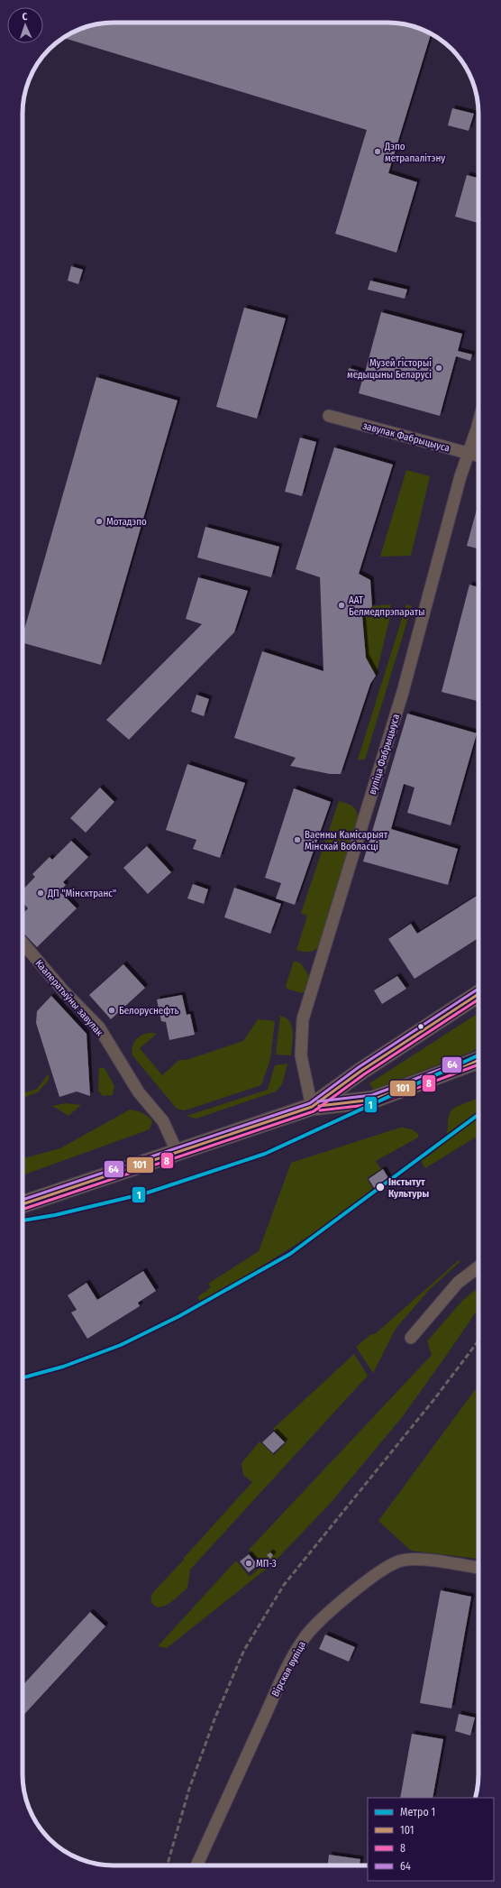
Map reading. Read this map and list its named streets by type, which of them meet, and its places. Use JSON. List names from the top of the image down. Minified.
{"streets":{"street":["завулак Фабрыцыуса","вуліца Фабрыцыуса","Кааператыўны завулак","Вірская вуліца"]},"crossings":[["завулак Фабрыцыуса","вуліца Фабрыцыуса"]],"places":["Дэпо метрапалітэну","Музей гісторыі медыцыны Беларусі","Мотадэпо","ААТ Белмедпрэпараты","Ваенны Камісарыят Мінскай Вобласці","ДП \"Мінсктранс\"","Белоруснефть","Інстытут Культуры","МП-3"],"lines":["transit line 64","transit line 101","transit line 8","metro line 1"],"legend":["Метро 1","101","8","64"],"north":"top"}
